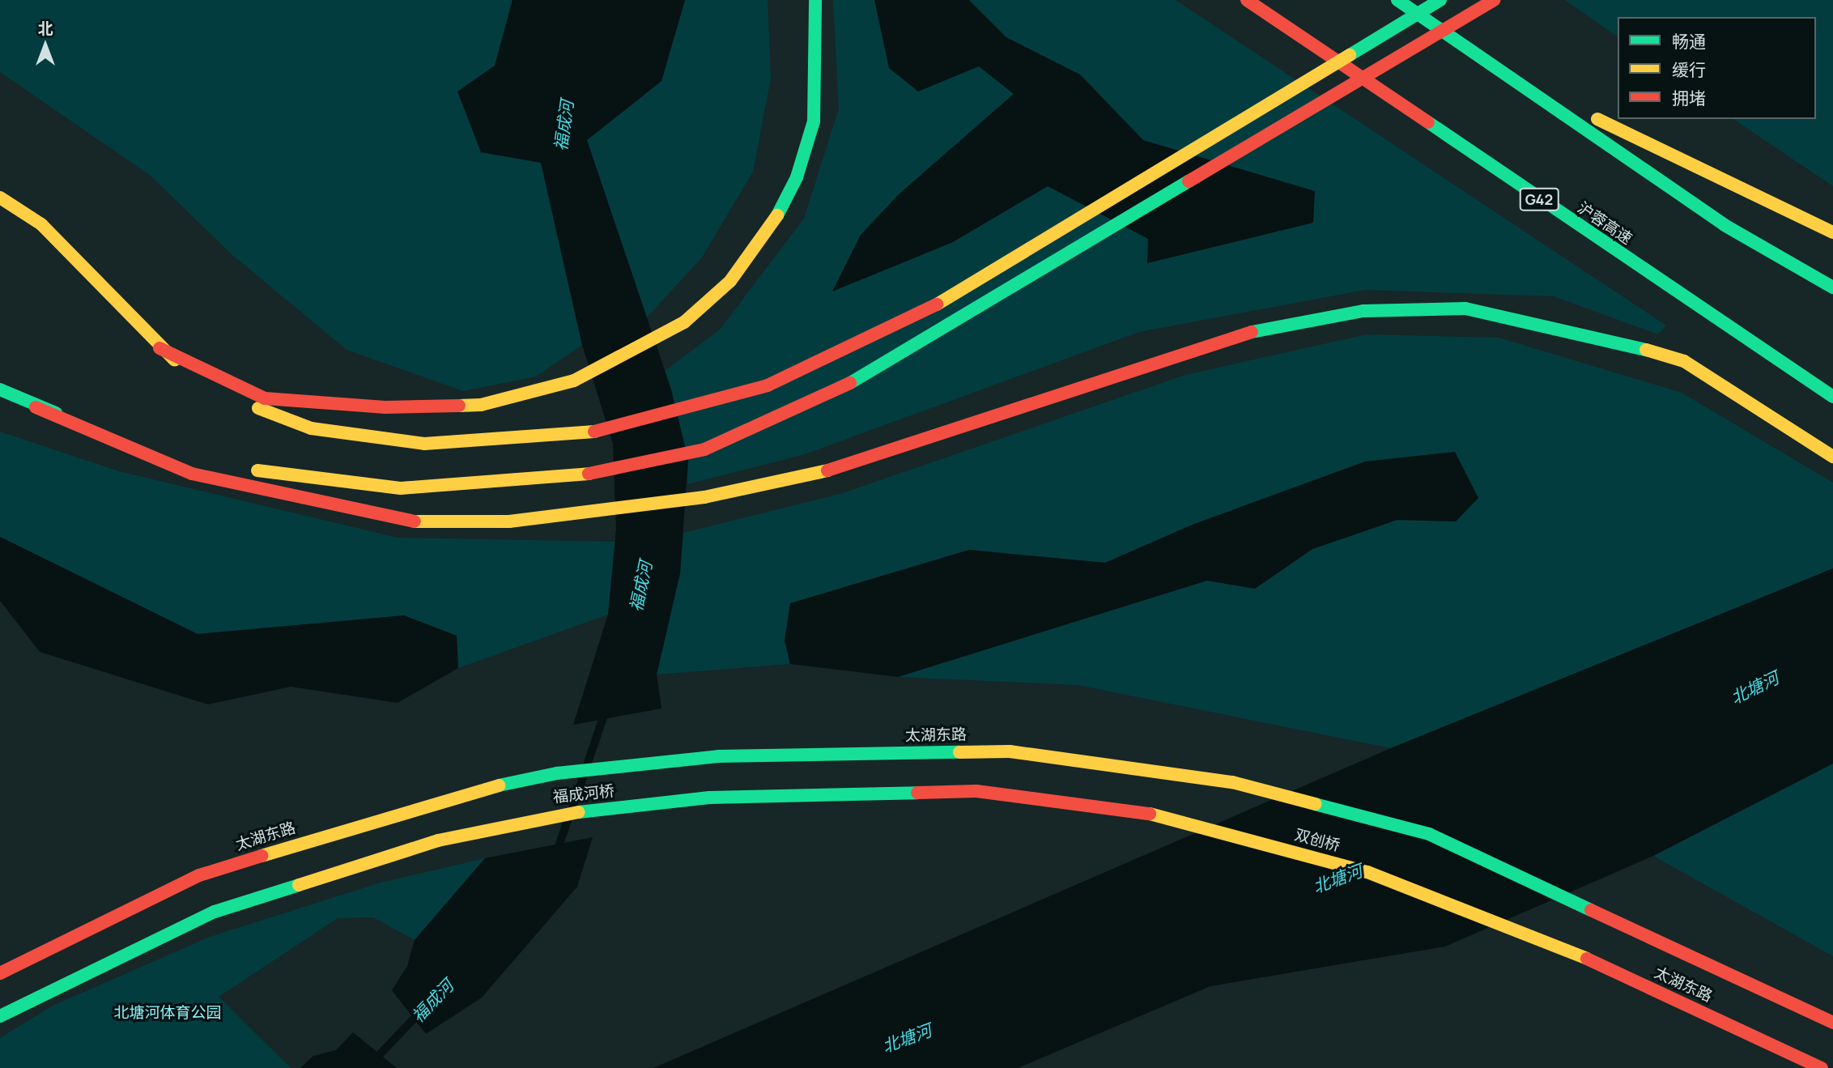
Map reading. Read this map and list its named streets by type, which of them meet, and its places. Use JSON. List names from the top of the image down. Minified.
{"streets":{"main road":["G42","沪蓉高速","太湖东路","福成河桥","双创桥"]},"crossings":[["太湖东路","福成河桥"],["太湖东路","双创桥"],["福成河桥","双创桥"]],"water":["福成河","北塘河"],"parks":["北塘河体育公园"],"legend":["畅通","缓行","拥堵"],"north":"top"}
